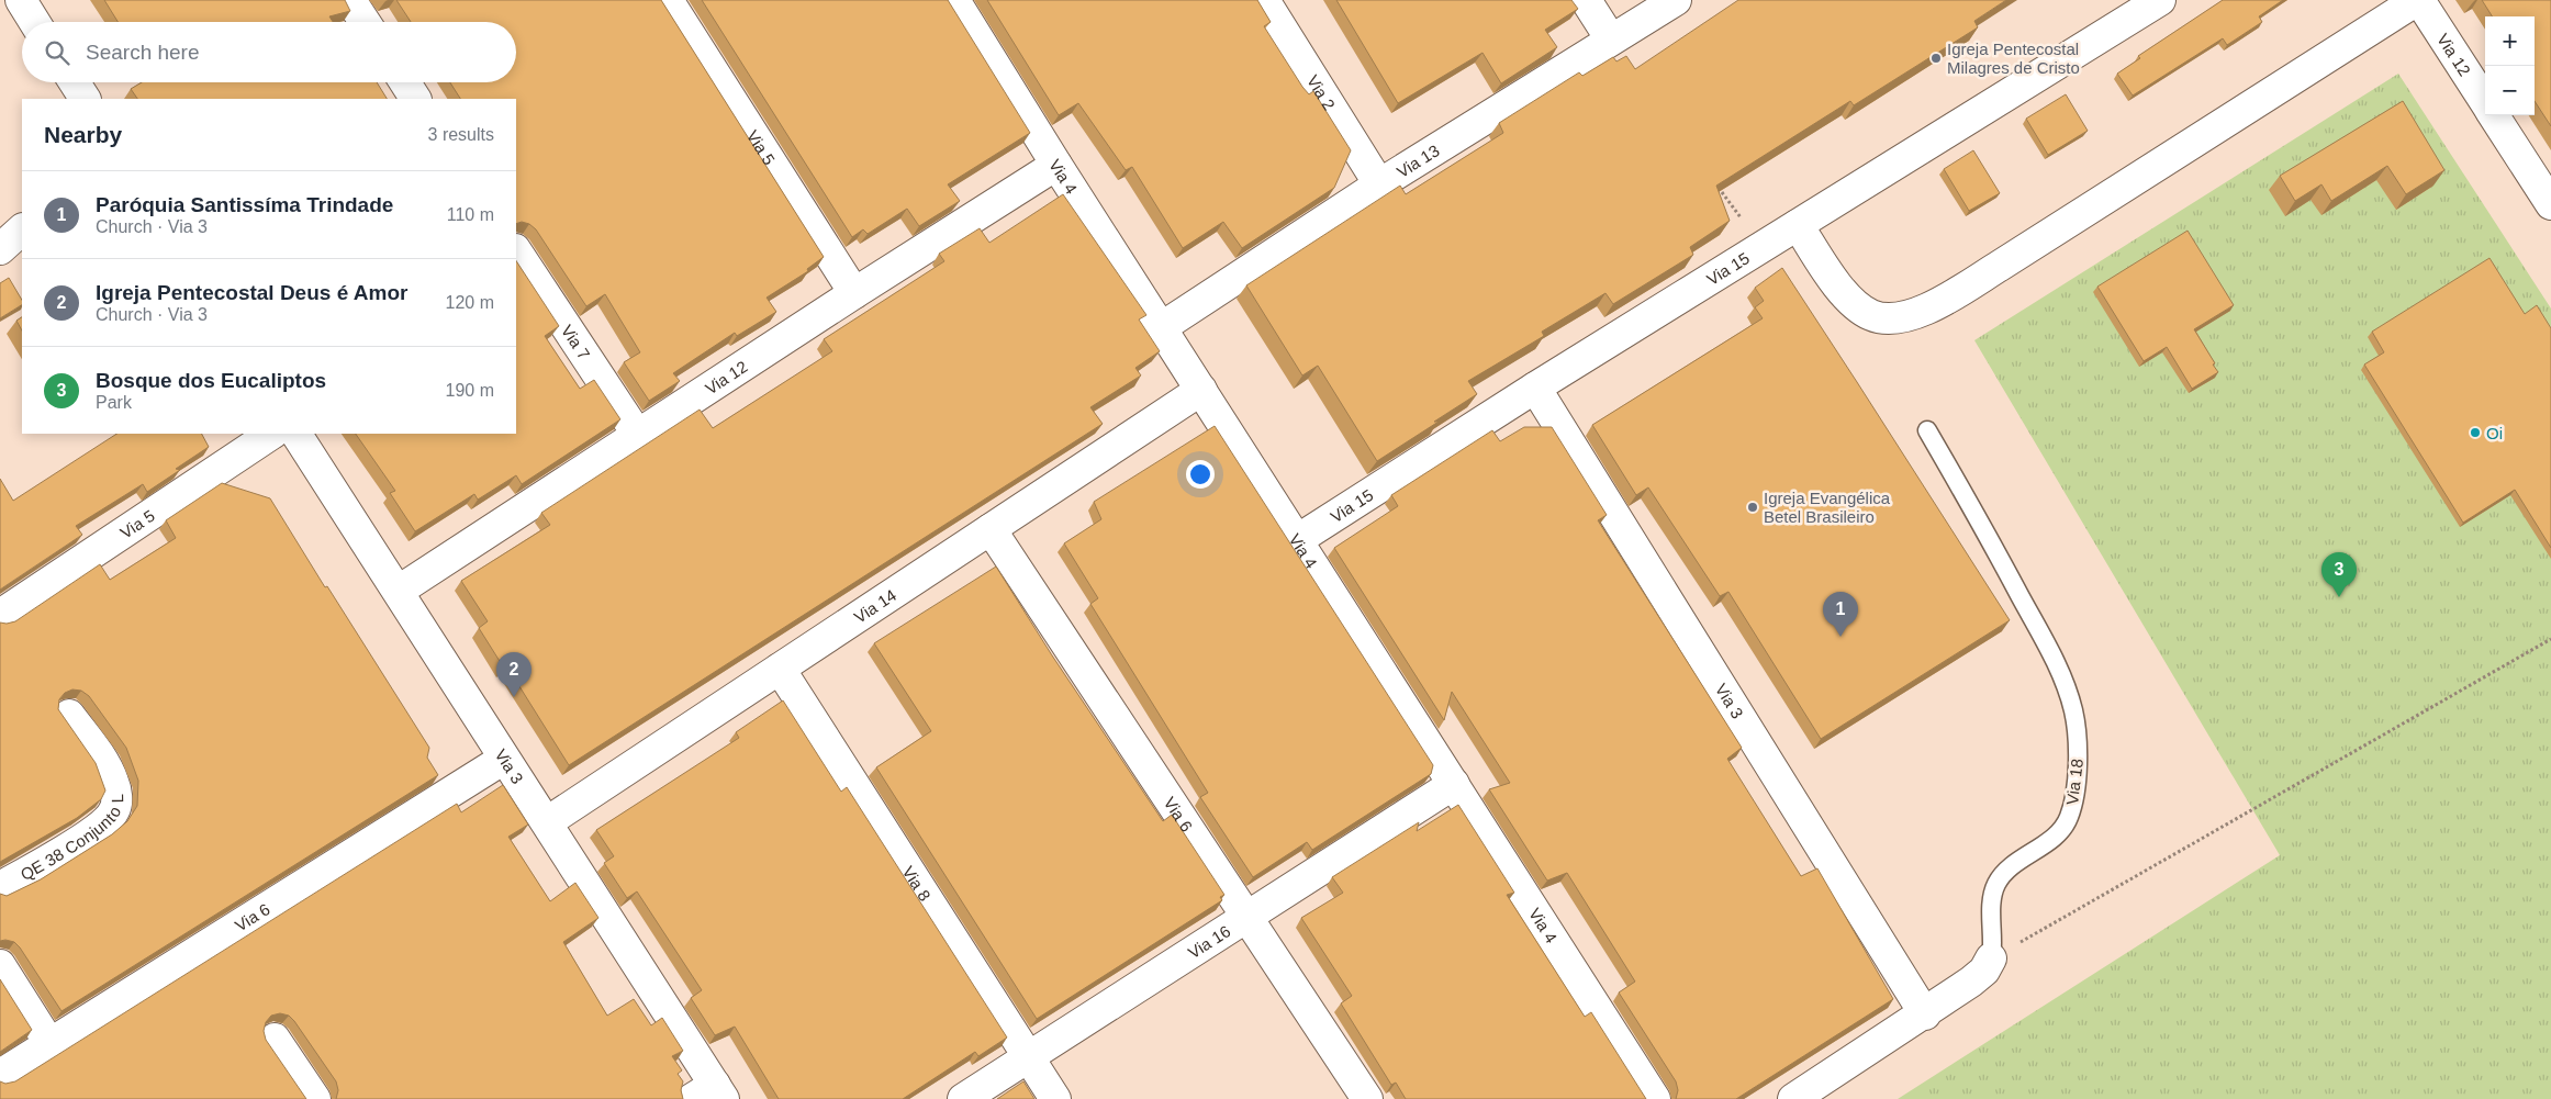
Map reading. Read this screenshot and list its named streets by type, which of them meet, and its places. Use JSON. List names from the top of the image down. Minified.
{"streets":{"street":["Via 12","Via 2","Via 5","Via 13","Via 4","Via 15","Via 7","Via 14","Via 3","Via 6","QE 38 Conjunto L","Via 8","Via 16"],"lane":["Via 18"]},"crossings":[["Via 12","Via 5"],["Via 12","Via 4"],["Via 12","Via 7"],["Via 12","Via 3"],["Via 2","Via 13"],["Via 13","Via 4"],["Via 4","Via 15"],["Via 4","Via 14"],["Via 4","Via 16"],["Via 15","Via 3"],["Via 14","Via 3"],["Via 14","Via 6"],["Via 14","Via 8"],["Via 3","Via 6"],["Via 6","Via 16"],["Via 8","Via 16"]],"places":["Igreja Pentecostal Milagres de Cristo","Oi","Igreja Evangélica Betel Brasileiro"],"page":{"map_buttons":["+","−"],"search":"Search here","heading":["Nearby","3 results"],"list":[{"mark":"1","name":"Paróquia Santissíma Trindade","note":"Church · Via 3","value":"110 m"},{"mark":"2","name":"Igreja Pentecostal Deus é Amor","note":"Church · Via 3","value":"120 m"},{"mark":"3","name":"Bosque dos Eucaliptos","note":"Park","value":"190 m"}],"pins":["3","1","2"]}}
